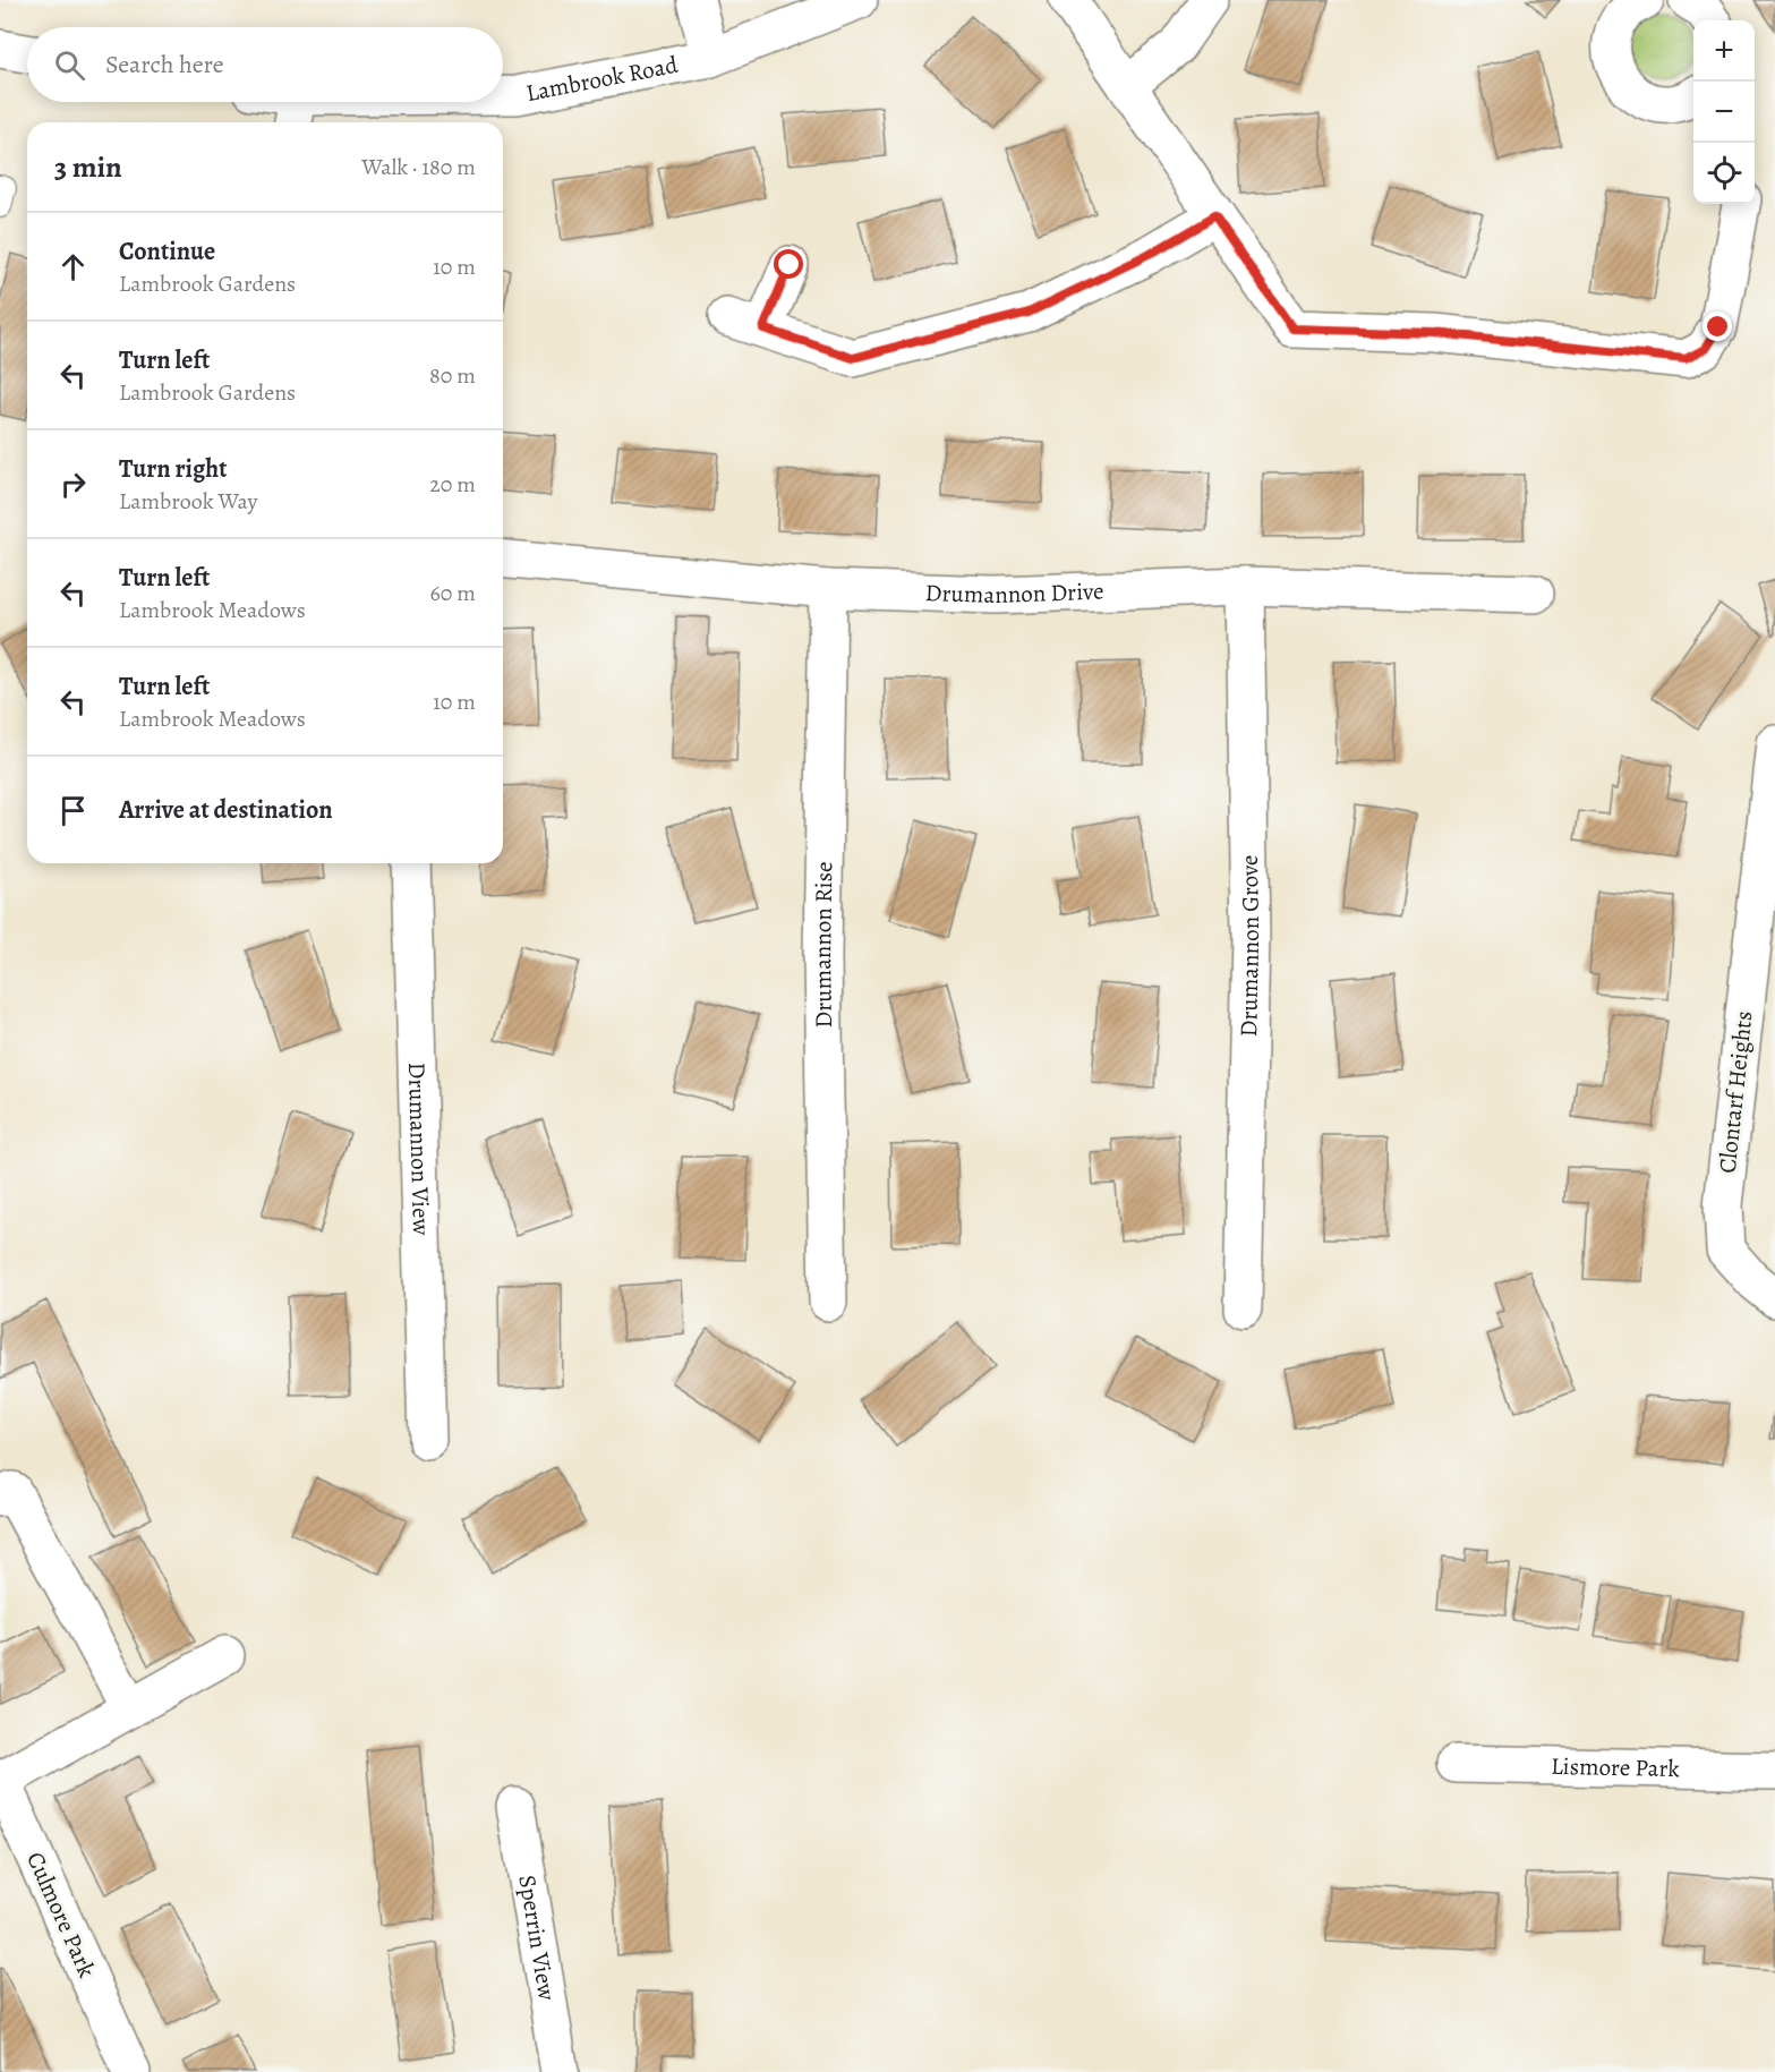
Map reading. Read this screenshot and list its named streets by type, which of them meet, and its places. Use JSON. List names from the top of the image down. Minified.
{"streets":{"street":["Lambrook Road","Drumannon Drive","Drumannon Rise","Drumannon Grove","Clontarf Heights","Drumannon View","Lismore Park","Culmore Park","Sperrin View"]},"crossings":[["Drumannon Drive","Drumannon Rise"],["Drumannon Drive","Drumannon Grove"]],"page":{"map_buttons":["+","−"],"search":"Search here","heading":["3 min","Walk · 180 m"],"list":[["Continue","Lambrook Gardens","10 m"],["Turn left","Lambrook Gardens","80 m"],["Turn right","Lambrook Way","20 m"],["Turn left","Lambrook Meadows","60 m"],["Turn left","Lambrook Meadows","10 m"],"Arrive at destination"]}}
